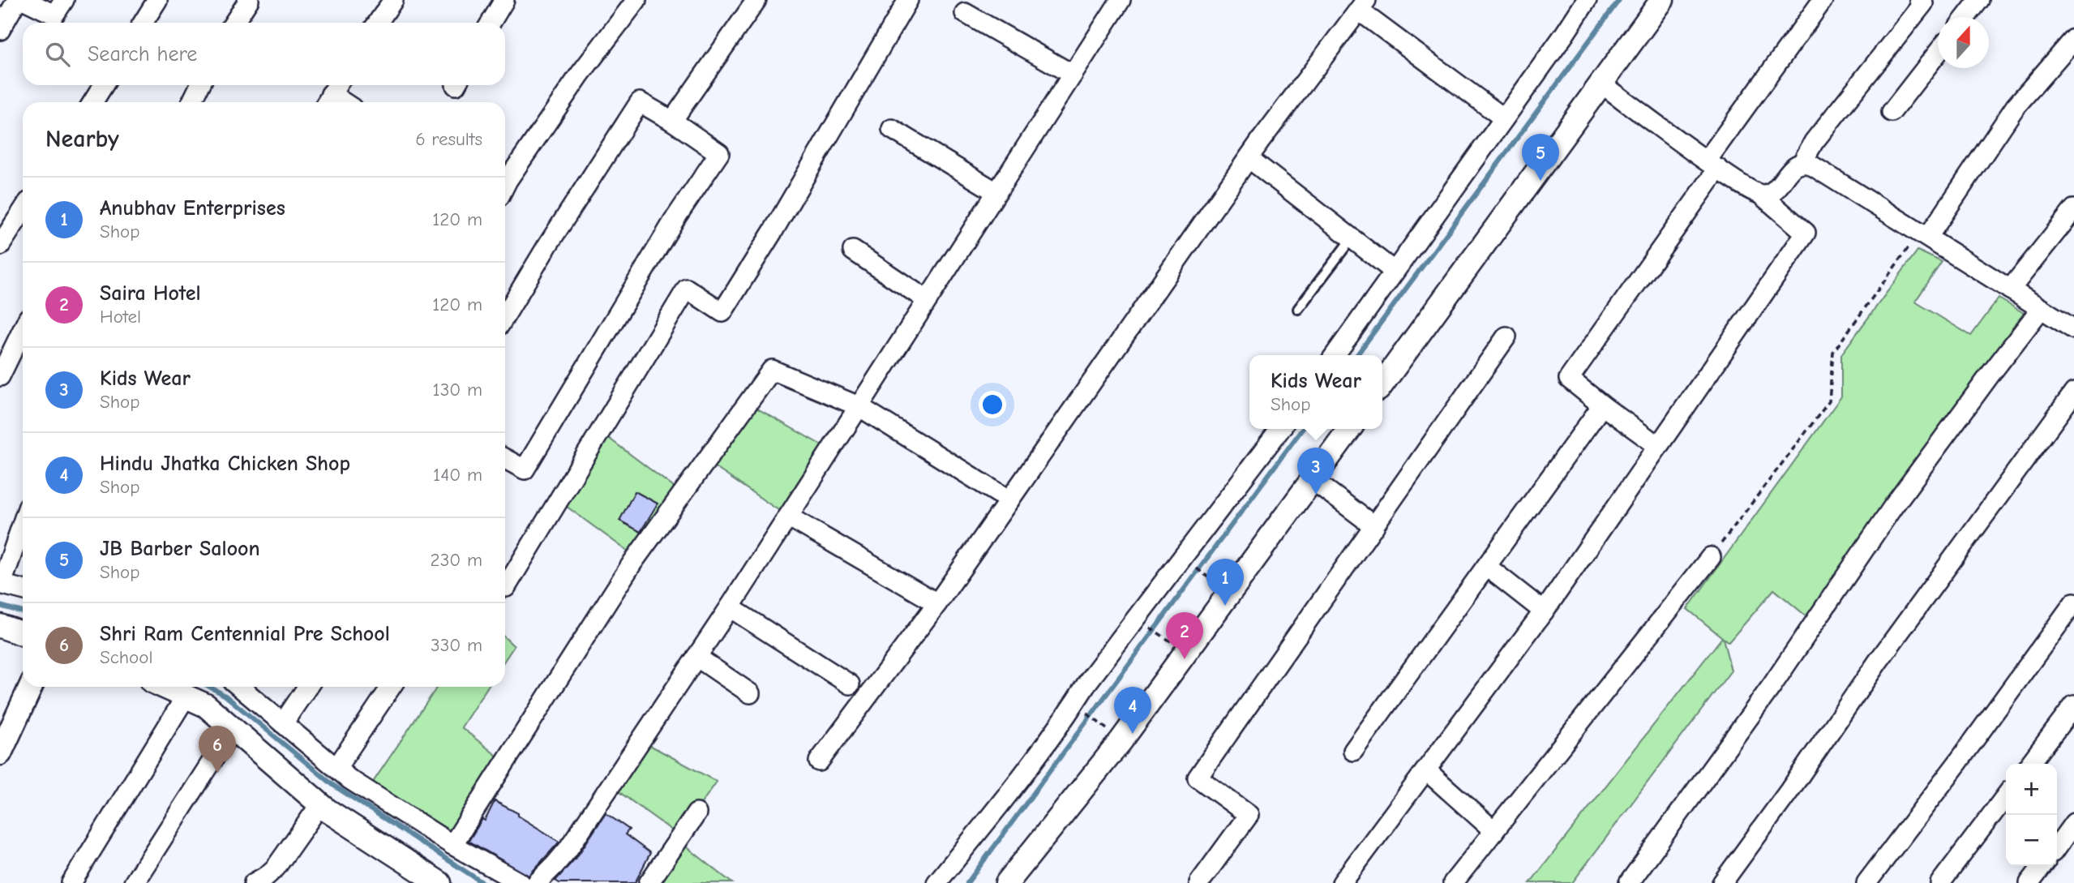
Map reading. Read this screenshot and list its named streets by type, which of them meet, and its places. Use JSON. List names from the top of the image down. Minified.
{"north":"top","page":{"search":"Search here","heading":["Nearby","6 results"],"pins":["5","3","1","2","4","6"],"list":[{"mark":"1","name":"Anubhav Enterprises","note":"Shop","value":"120 m"},{"mark":"2","name":"Saira Hotel","note":"Hotel","value":"120 m"},{"mark":"3","name":"Kids Wear","note":"Shop","value":"130 m"},{"mark":"4","name":"Hindu Jhatka Chicken Shop","note":"Shop","value":"140 m"},{"mark":"5","name":"JB Barber Saloon","note":"Shop","value":"230 m"},{"mark":"6","name":"Shri Ram Centennial Pre School","note":"School","value":"330 m"}],"popup":["Kids Wear","Shop"],"map_buttons":["+","−"]}}
